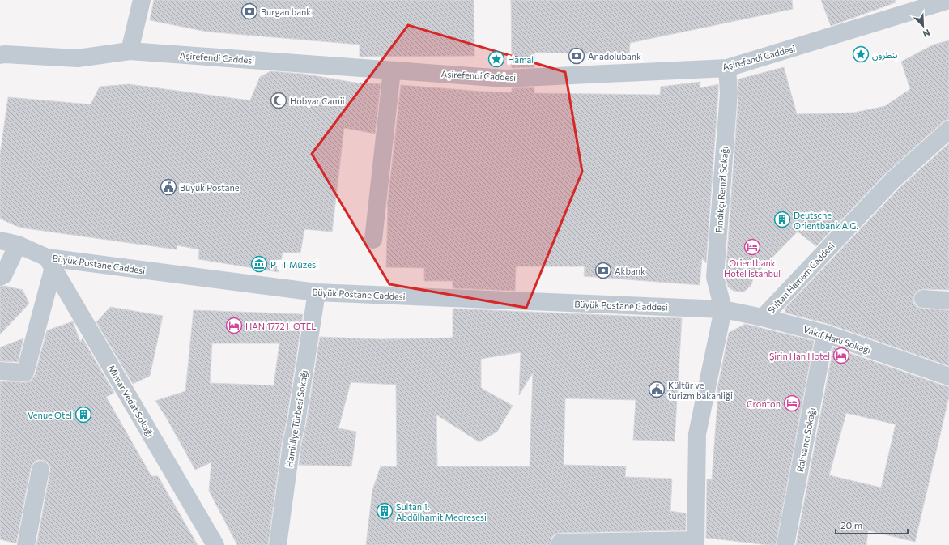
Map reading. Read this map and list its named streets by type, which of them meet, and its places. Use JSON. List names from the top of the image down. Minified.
{"streets":{"street":["Aşirefendi Caddesi","Fındıkçı Remzi Sokağı","Büyük Postane Caddesi","Sultan Hamam Caddesi","Vakıf Hanı Sokağı","Mimar Vedat Sokağı","Hamidiye Türbesi Sokağı","Rahvancı Sokağı"]},"crossings":[["Aşirefendi Caddesi","Fındıkçı Remzi Sokağı"],["Fındıkçı Remzi Sokağı","Büyük Postane Caddesi"],["Fındıkçı Remzi Sokağı","Vakıf Hanı Sokağı"],["Büyük Postane Caddesi","Vakıf Hanı Sokağı"],["Büyük Postane Caddesi","Mimar Vedat Sokağı"],["Büyük Postane Caddesi","Hamidiye Türbesi Sokağı"],["Sultan Hamam Caddesi","Vakıf Hanı Sokağı"],["Vakıf Hanı Sokağı","Rahvancı Sokağı"]],"places":{"bank":["Burgan bank","Anadolubank","Akbank"],"place":["بنطرون","Hamal"],"mosque":["Hobyar Camii"],"public building":["Büyük Postane","Kültür ve turizm bakanliği"],"building":["Deutsche Orientbank A.G.","Venue Otel","Sultan 1. Abdülhamit Medresesi"],"hotel":["Orientbank Hotel Istanbul","HAN 1772 HOTEL","Şirin Han Hotel","Cronton"],"museum":["PTT Müzesi"]},"scale_bar":"20 m","north":"bottom right"}
